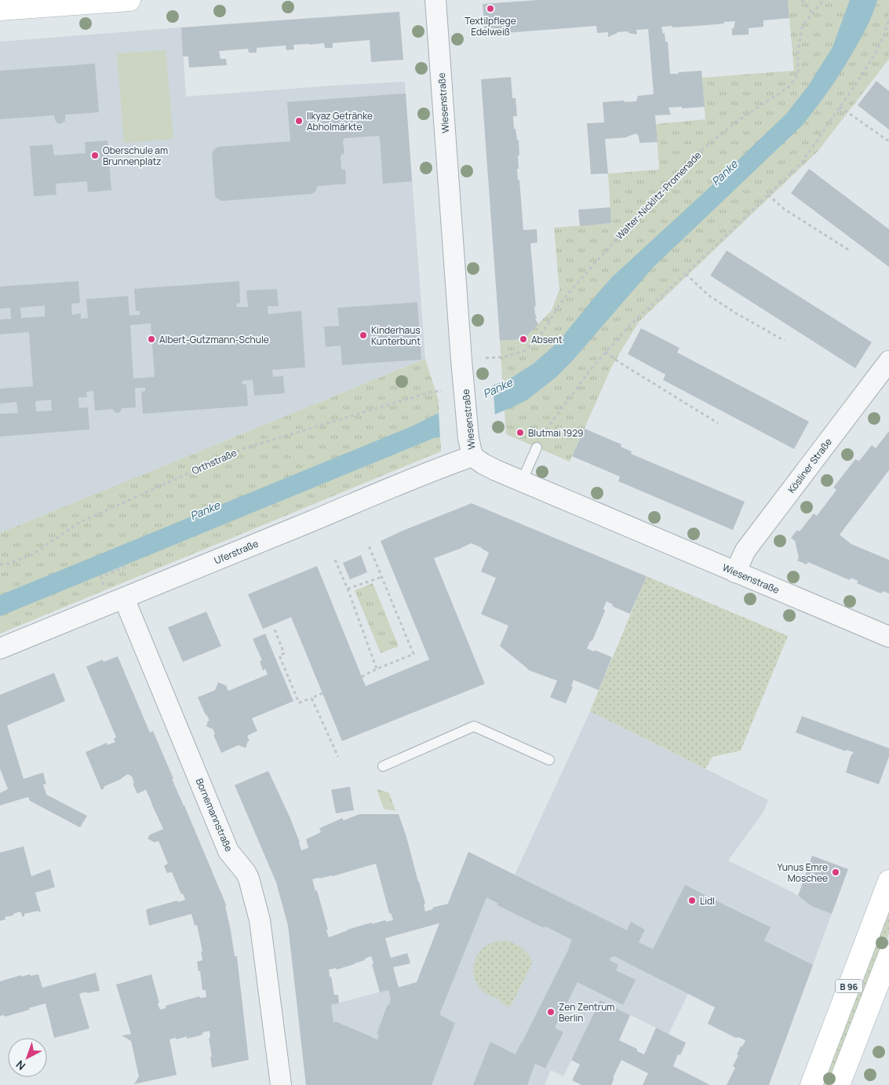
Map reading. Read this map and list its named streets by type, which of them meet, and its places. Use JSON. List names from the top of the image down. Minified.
{"streets":{"main road":["B 96"],"street":["Wiesenstraße","Kösliner Straße","Uferstraße","Bornemannstraße"],"path":["Walter-Nicklitz-Promenade","Orthstraße"]},"crossings":[["Wiesenstraße","Kösliner Straße"],["Wiesenstraße","Uferstraße"],["Uferstraße","Bornemannstraße"]],"water":["Panke"],"places":["Textilpflege Edelweiß","Ilkyaz Getränke Abholmärkte","Oberschule am Brunnenplatz","Kinderhaus Kunterbunt","Albert-Gutzmann-Schule","Absent","Blutmai 1929","Yunus Emre Moschee","Lidl","Zen Zentrum Berlin"],"north":"bottom left"}
